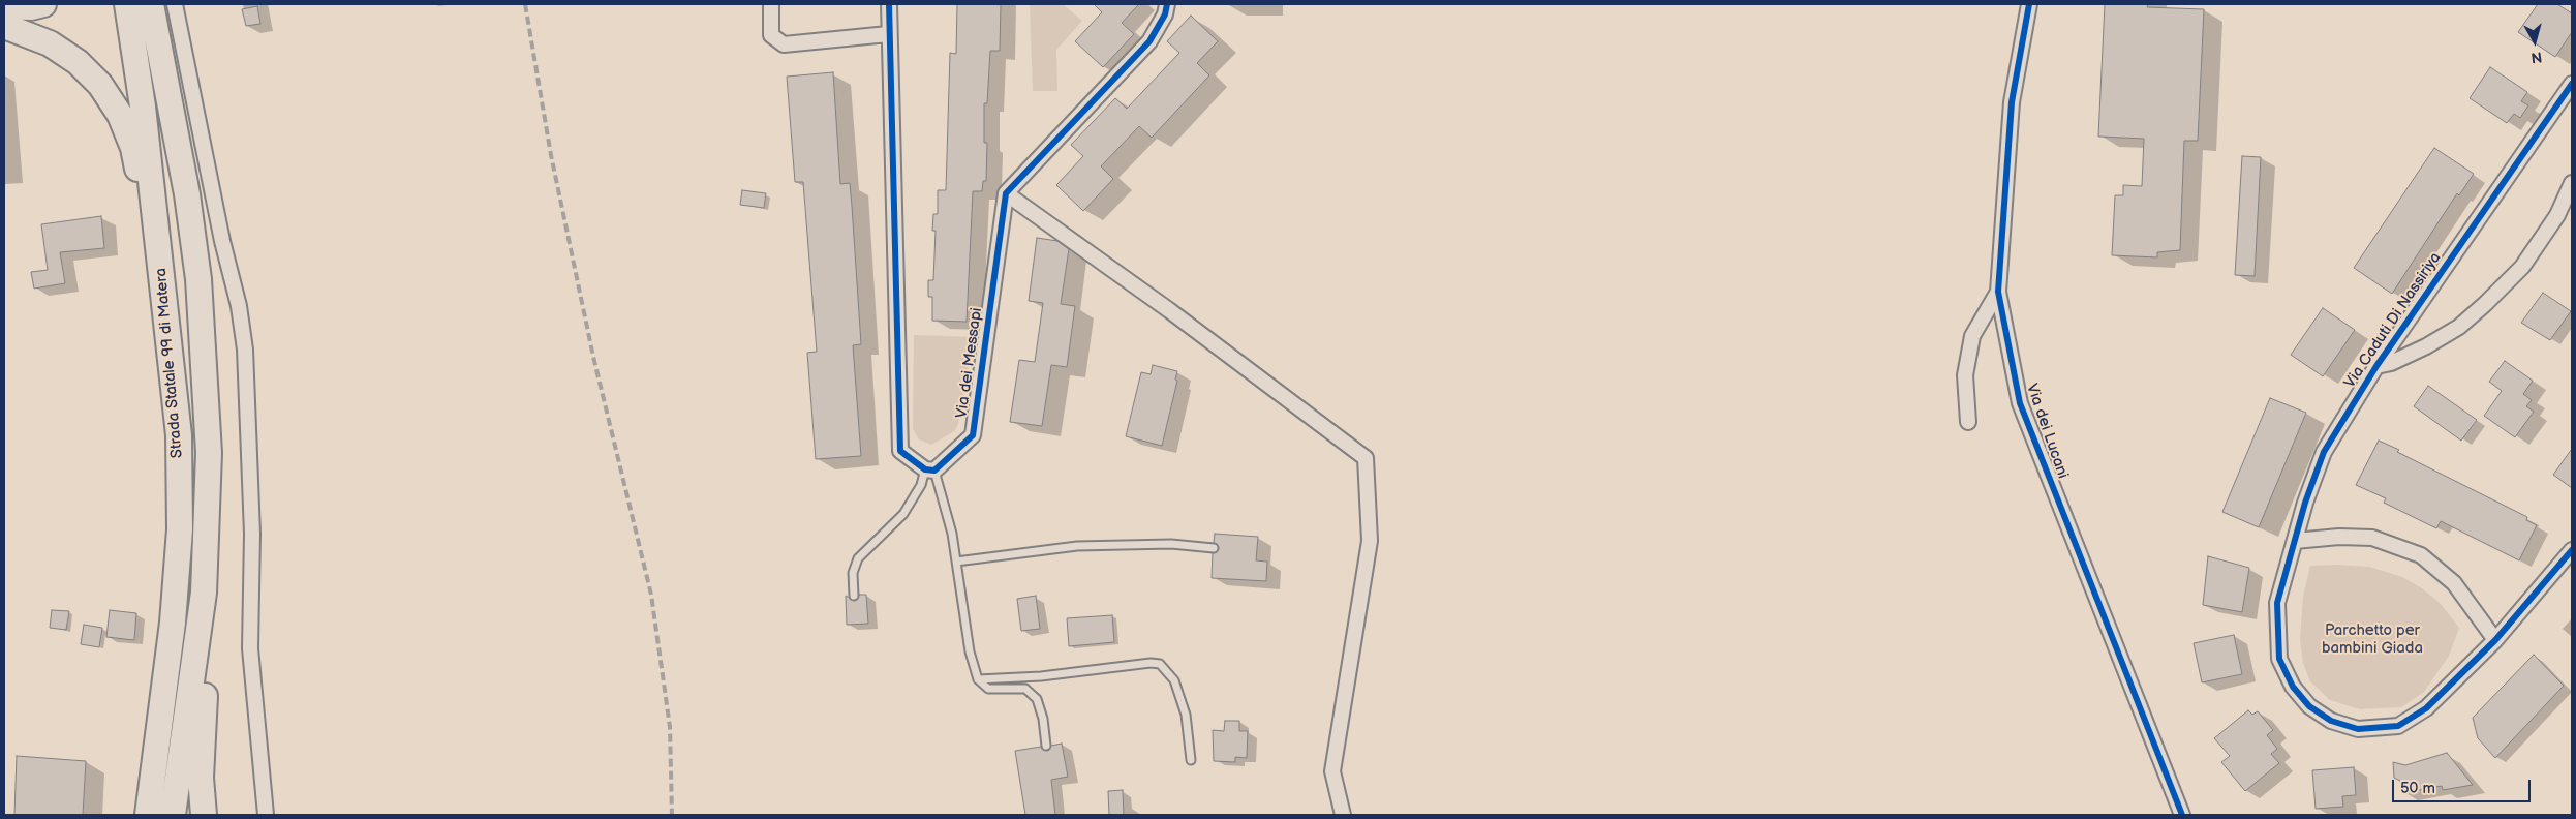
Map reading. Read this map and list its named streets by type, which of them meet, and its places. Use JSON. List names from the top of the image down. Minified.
{"streets":{"highway":["Strada Statale 99 di Matera"],"street":["Via Caduti Di Nassiriya","Via dei Messapi","Via dei Lucani"]},"parks":["Parchetto per bambini Giada"],"scale_bar":"50 m","north":"bottom"}
